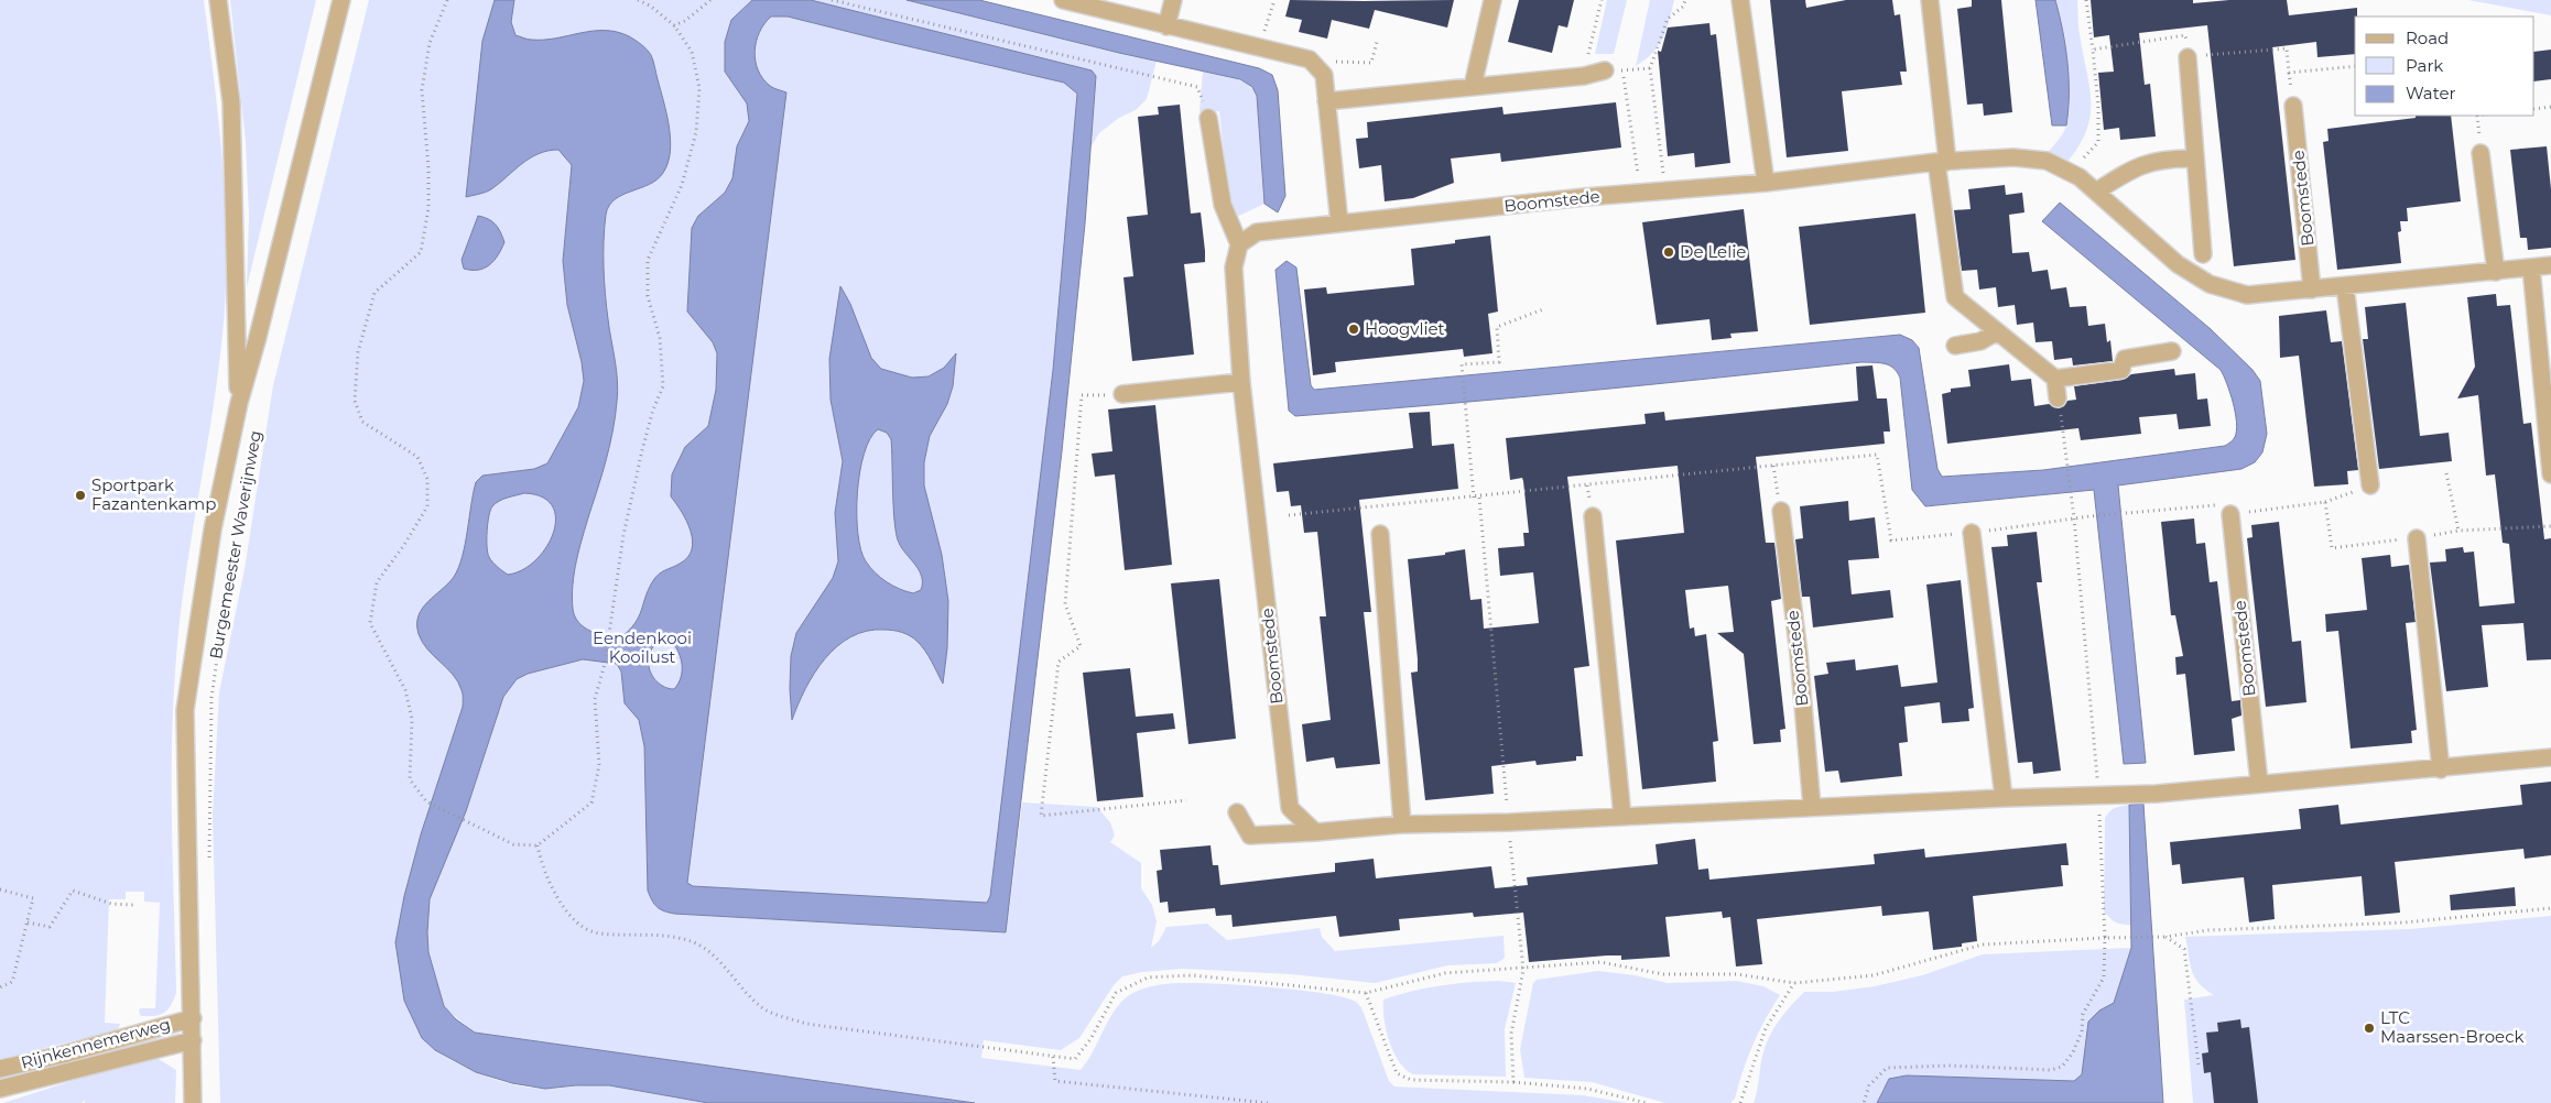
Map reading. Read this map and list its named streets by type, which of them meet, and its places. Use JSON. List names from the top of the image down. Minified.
{"streets":{"street":["Boomstede","Burgemeester Waverijnweg","Rijnkennemerweg"]},"crossings":[["Burgemeester Waverijnweg","Rijnkennemerweg"]],"parks":["Eendenkooi Kooilust"],"places":["De Lelie","Hoogvliet","Sportpark Fazantenkamp","LTC Maarssen-Broeck"],"legend":["Road","Park","Water"]}
